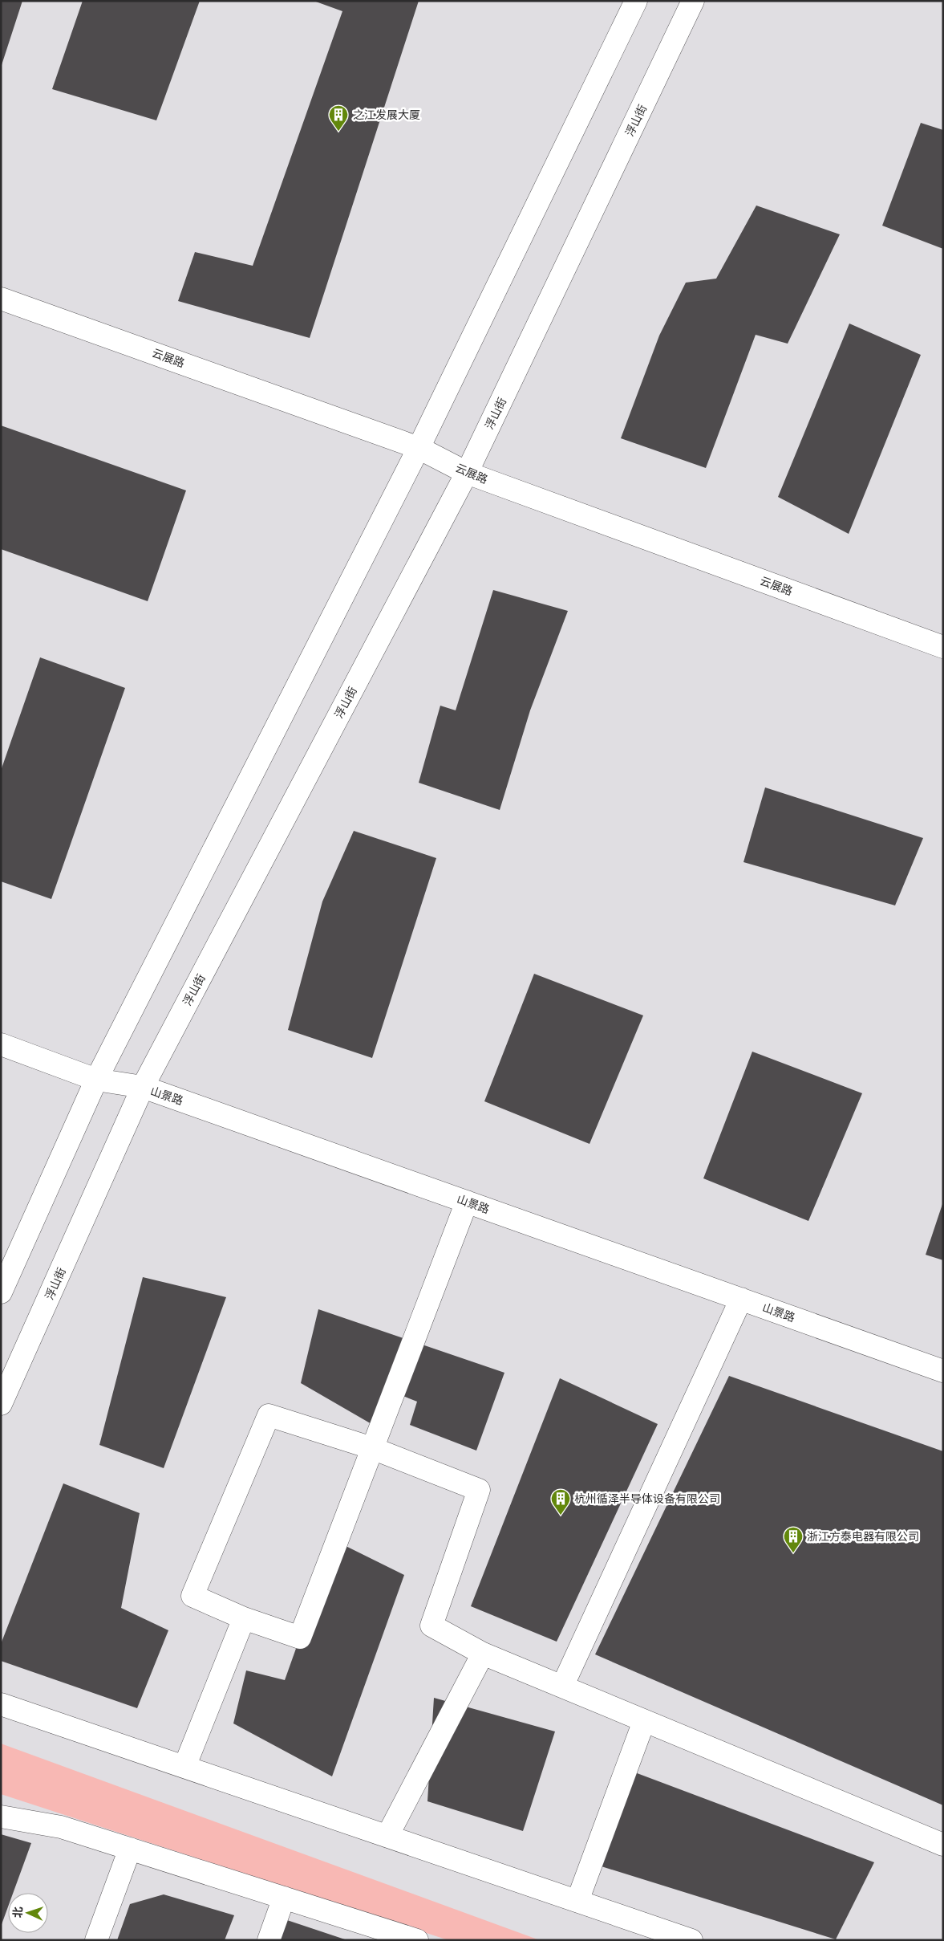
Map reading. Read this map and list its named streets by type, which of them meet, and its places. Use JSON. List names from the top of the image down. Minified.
{"streets":{"street":["浮山街","云展路","山景路"]},"crossings":[["浮山街","云展路"],["浮山街","山景路"]],"places":{"building":["之江发展大厦","杭州循泽半导体设备有限公司","浙江方泰电器有限公司"]},"north":"left"}
